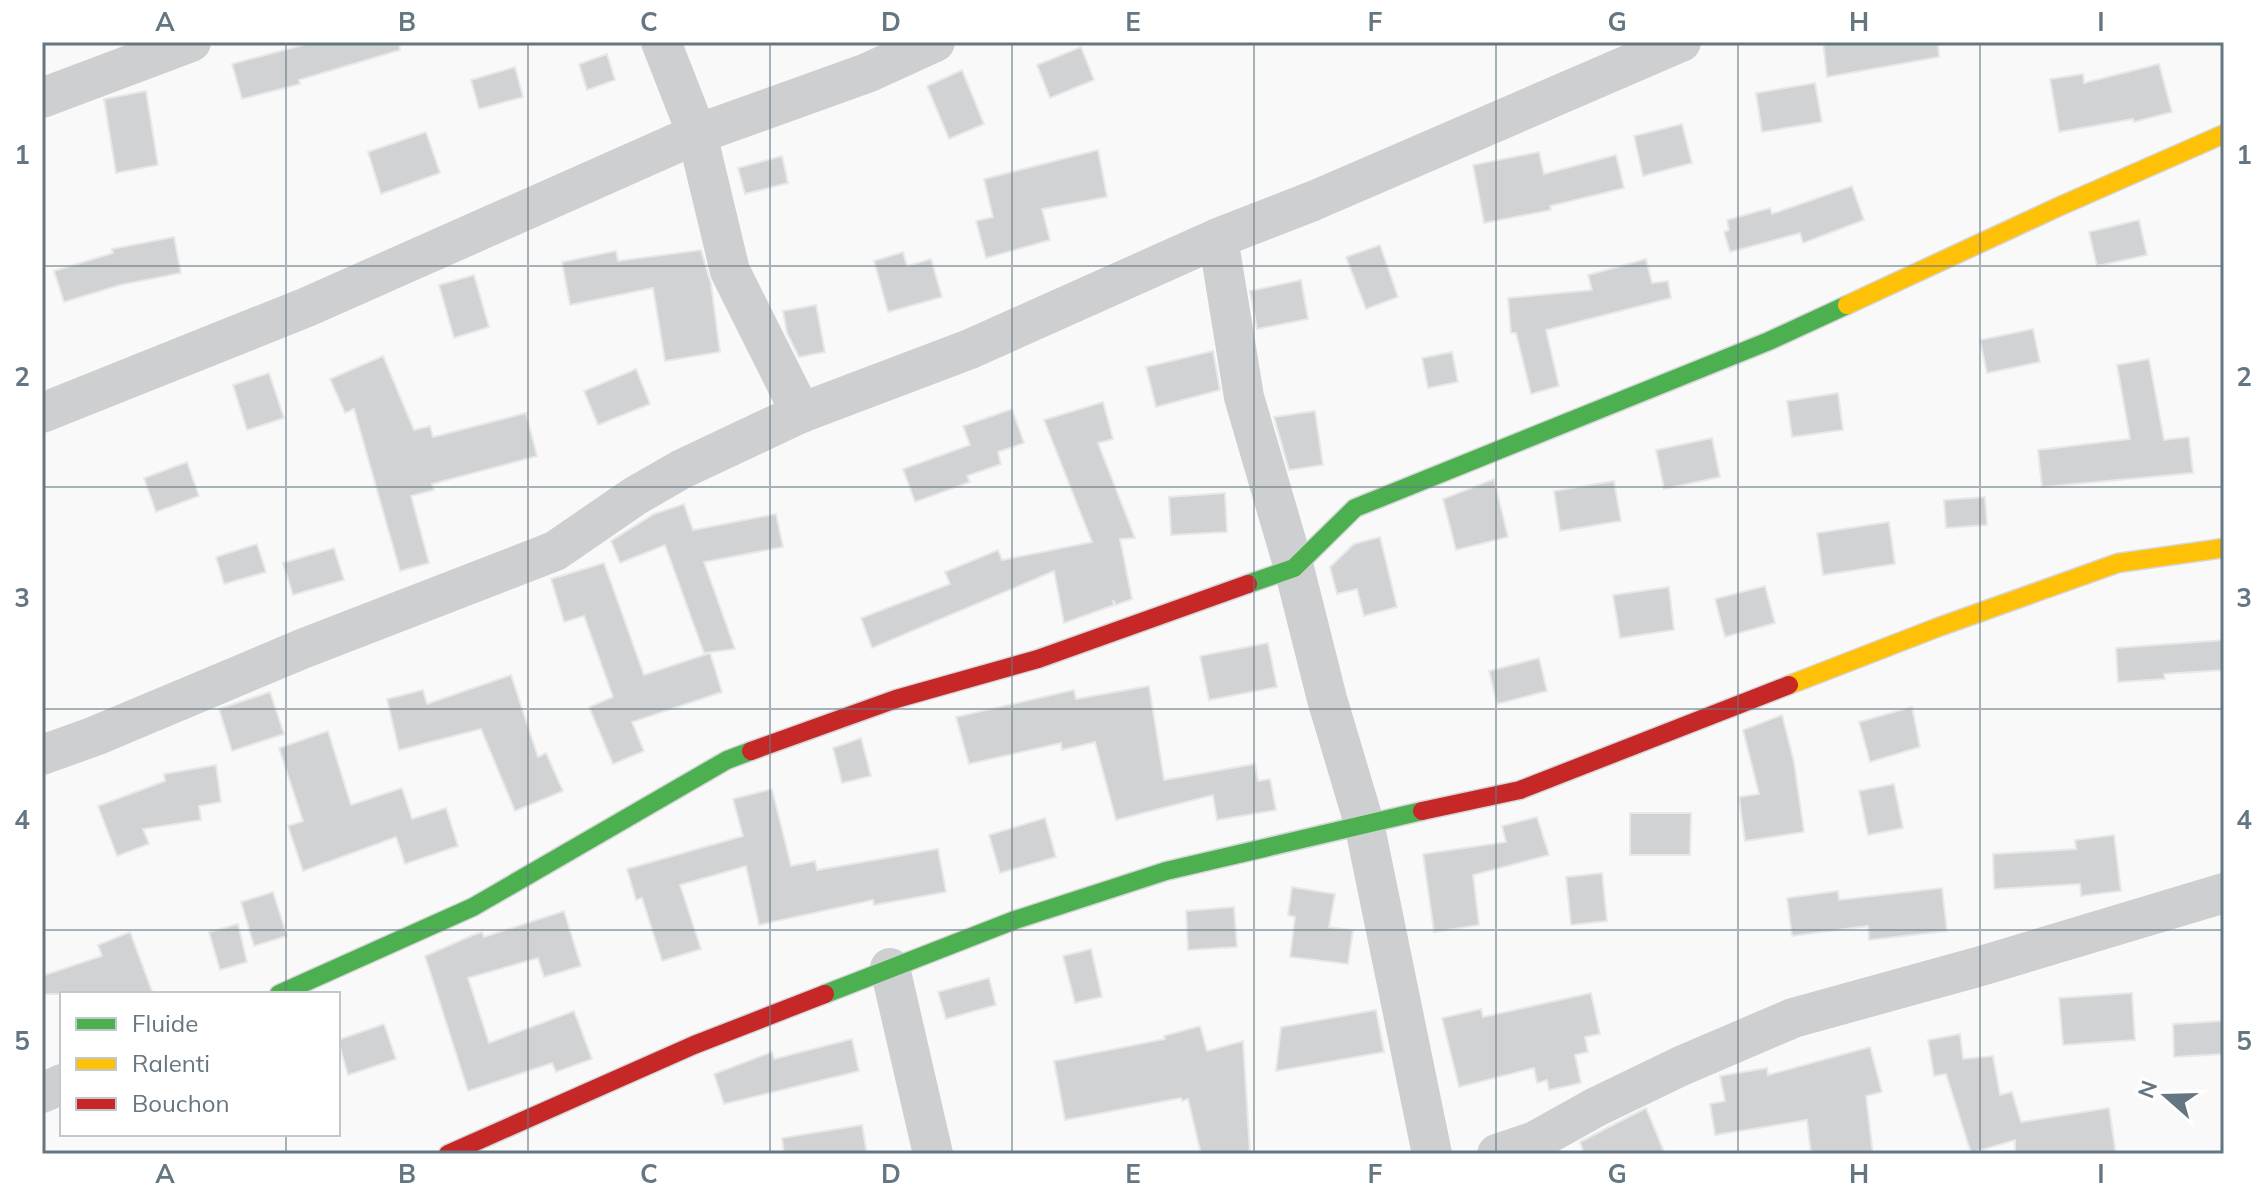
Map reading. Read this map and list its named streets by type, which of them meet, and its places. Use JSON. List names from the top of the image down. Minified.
{"legend":["Fluide","Ralenti","Bouchon"],"north":"left","grid":{"columns":["A","B","C","D","E","F","G","H","I"],"rows":["1","2","3","4","5"]}}
